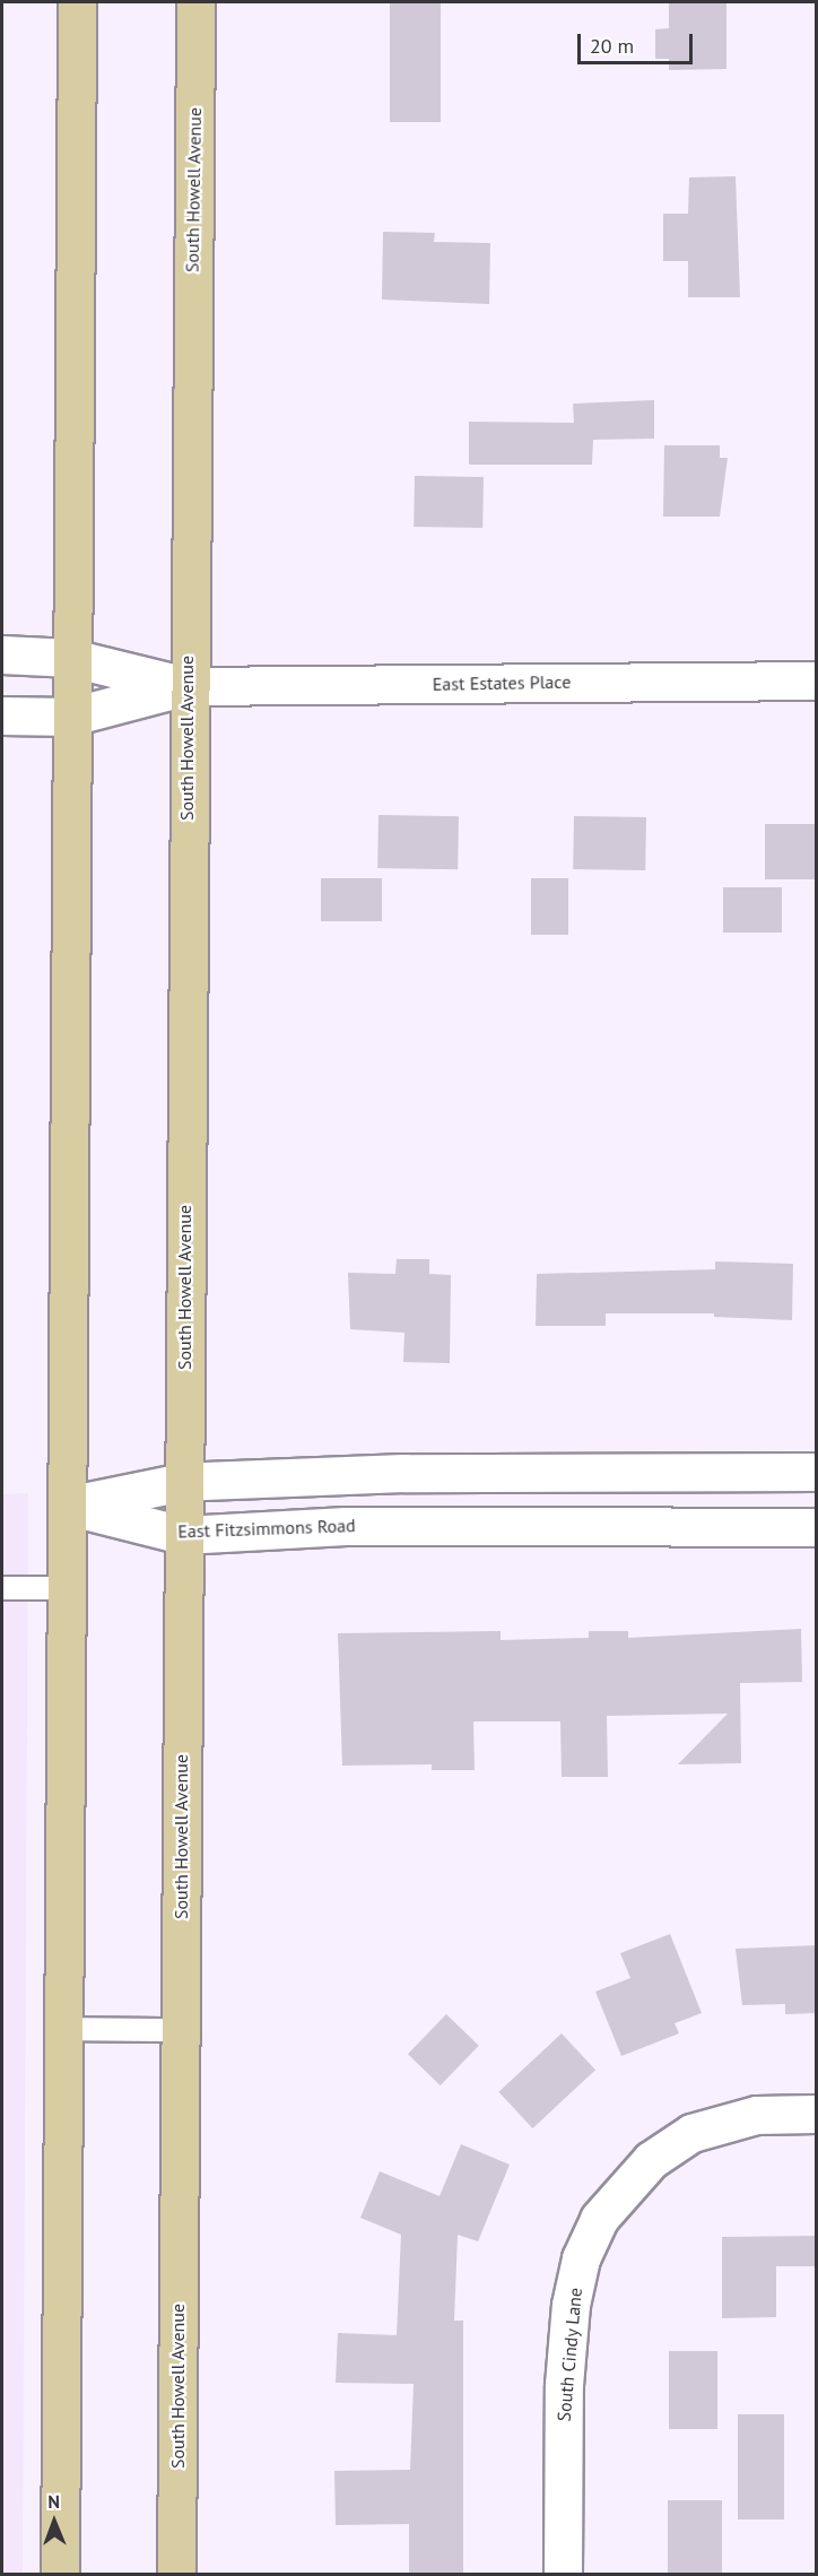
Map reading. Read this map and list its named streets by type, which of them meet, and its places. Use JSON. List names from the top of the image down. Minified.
{"streets":{"main road":["South Howell Avenue"],"street":["East Estates Place","East Fitzsimmons Road","South Cindy Lane"]},"crossings":[["South Howell Avenue","East Estates Place"],["South Howell Avenue","East Fitzsimmons Road"]],"scale_bar":"20 m","north":"top"}
